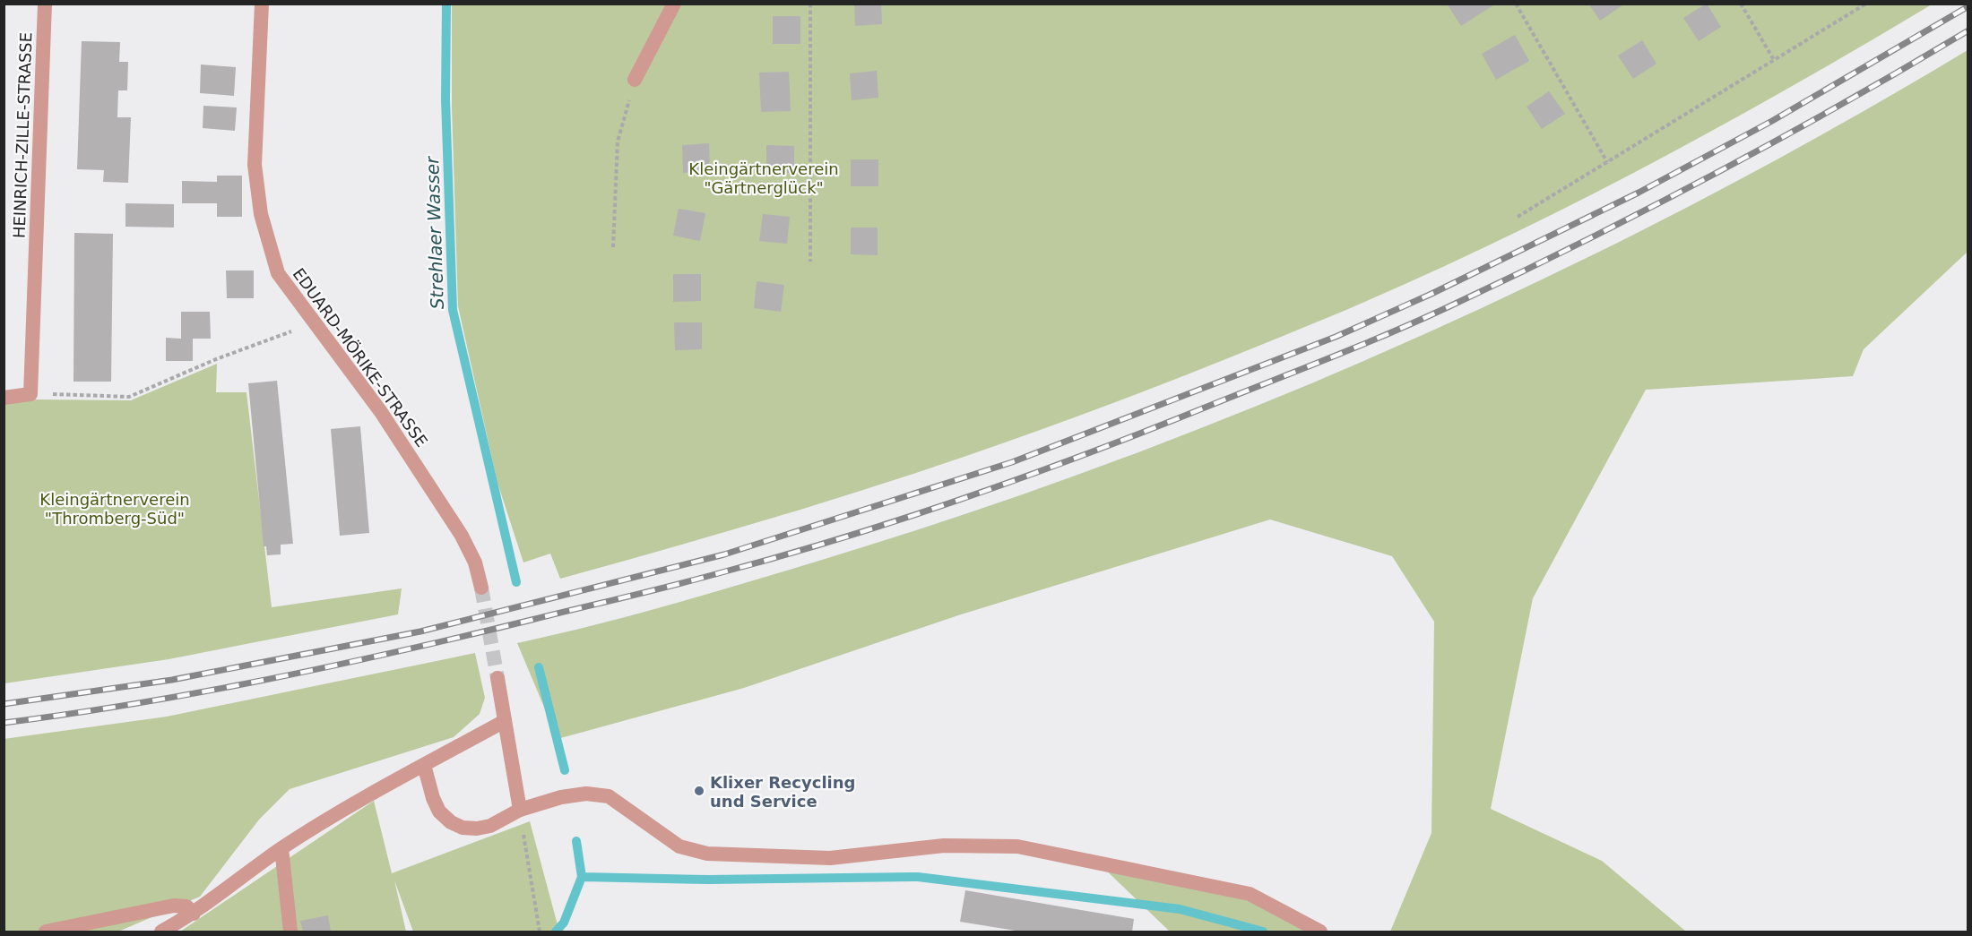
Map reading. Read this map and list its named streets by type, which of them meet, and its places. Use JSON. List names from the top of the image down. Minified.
{"streets":{"street":["HEINRICH-ZILLE-STRASSE","EDUARD-MÖRIKE-STRASSE"]},"water":["Strehlaer Wasser"],"parks":["Kleingärtnerverein \"Gärtnerglück\"","Kleingärtnerverein \"Thromberg-Süd\""],"places":["Klixer Recycling und Service"]}
